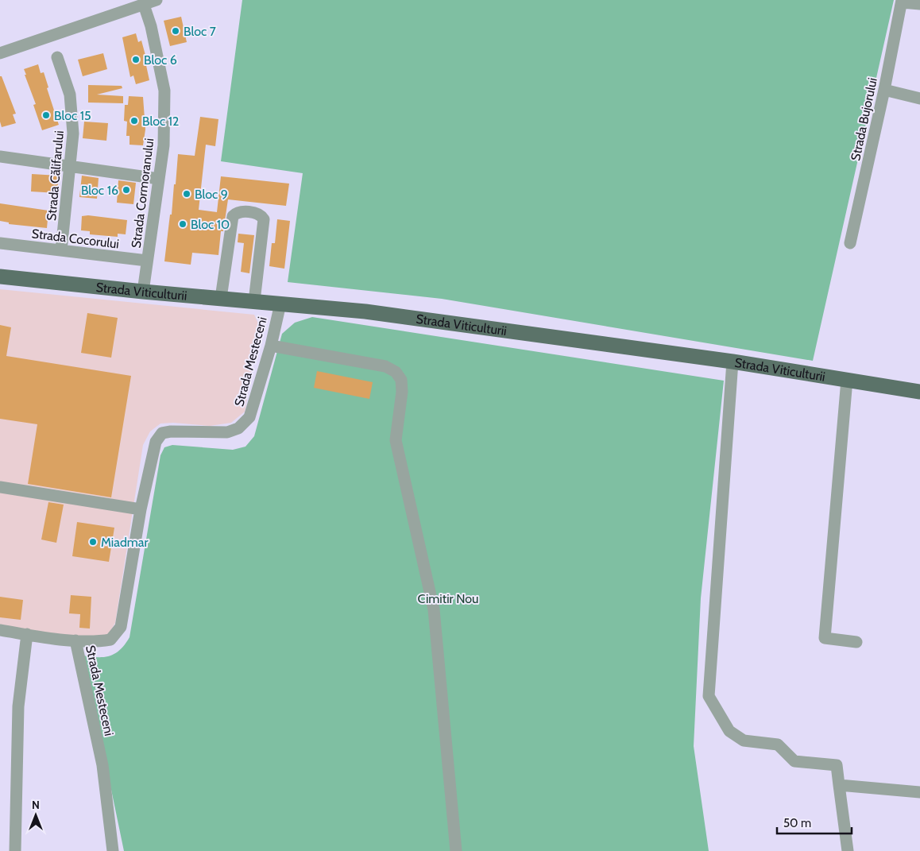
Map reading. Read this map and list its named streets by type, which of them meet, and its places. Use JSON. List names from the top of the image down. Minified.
{"streets":{"main road":["Strada Viticulturii"],"street":["Strada Bujorului","Strada Călifarului","Strada Cormoranului","Strada Cocorului","Strada Mesteceni"]},"crossings":[["Strada Călifarului","Strada Cocorului"],["Strada Cormoranului","Strada Cocorului"],["Strada Cormoranului","Strada Viticulturii"],["Strada Viticulturii","Strada Mesteceni"]],"parks":["Cimitir Nou"],"places":["Bloc 7","Bloc 6","Bloc 15","Bloc 12","Bloc 16","Bloc 9","Bloc 10","Miadmar"],"scale_bar":"50 m","north":"top"}
